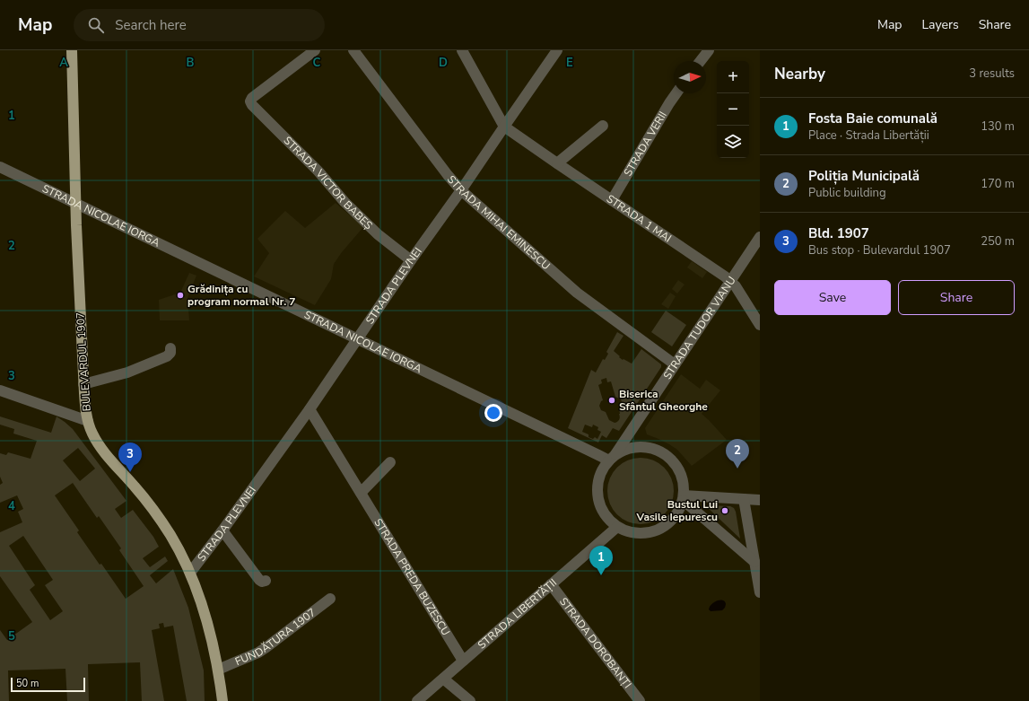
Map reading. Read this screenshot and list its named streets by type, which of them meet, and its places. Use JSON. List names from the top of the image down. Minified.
{"streets":{"main road":["BULEVARDUL 1907"],"street":["STRADA VERII","STRADA VICTOR BABEȘ","STRADA NICOLAE IORGA","STRADA 1 MAI","STRADA MIHAI EMINESCU","STRADA PLEVNEI","STRADA TUDOR VIANU","STRADA PREDA BUZESCU","STRADA LIBERTĂȚII","FUNDĂTURA 1907","STRADA DOROBANȚI"]},"crossings":[["STRADA VERII","STRADA 1 MAI"],["STRADA VICTOR BABEȘ","STRADA PLEVNEI"],["STRADA NICOLAE IORGA","STRADA PLEVNEI"],["STRADA NICOLAE IORGA","STRADA TUDOR VIANU"],["STRADA NICOLAE IORGA","BULEVARDUL 1907"],["STRADA NICOLAE IORGA","STRADA LIBERTĂȚII"],["STRADA 1 MAI","STRADA PLEVNEI"],["STRADA 1 MAI","STRADA TUDOR VIANU"],["STRADA MIHAI EMINESCU","STRADA PLEVNEI"],["STRADA MIHAI EMINESCU","STRADA TUDOR VIANU"],["STRADA PLEVNEI","BULEVARDUL 1907"],["STRADA PLEVNEI","STRADA PREDA BUZESCU"],["STRADA TUDOR VIANU","STRADA LIBERTĂȚII"],["BULEVARDUL 1907","FUNDĂTURA 1907"],["STRADA PREDA BUZESCU","STRADA LIBERTĂȚII"],["STRADA LIBERTĂȚII","STRADA DOROBANȚI"]],"places":["Grădinița cu program normal Nr. 7","Biserica Sfântul Gheorghe","Bustul Lui Vasile Iepurescu"],"scale_bar":"50 m","north":"right","page":{"header":"Map","search":"Search here","nav":["Map","Layers","Share"],"heading":["Nearby","3 results"],"map_buttons":["+","−"],"list":[{"mark":"1","name":"Fosta Baie comunală","note":"Place · Strada Libertății","value":"130 m"},{"mark":"2","name":"Poliția Municipală","note":"Public building","value":"170 m"},{"mark":"3","name":"Bld. 1907","note":"Bus stop · Bulevardul 1907","value":"250 m"}],"buttons":["Save","Share"],"pins":["2","3","1"],"scale":"50 m"},"grid":{"columns":["A","B","C","D","E"],"rows":["1","2","3","4","5"]}}
